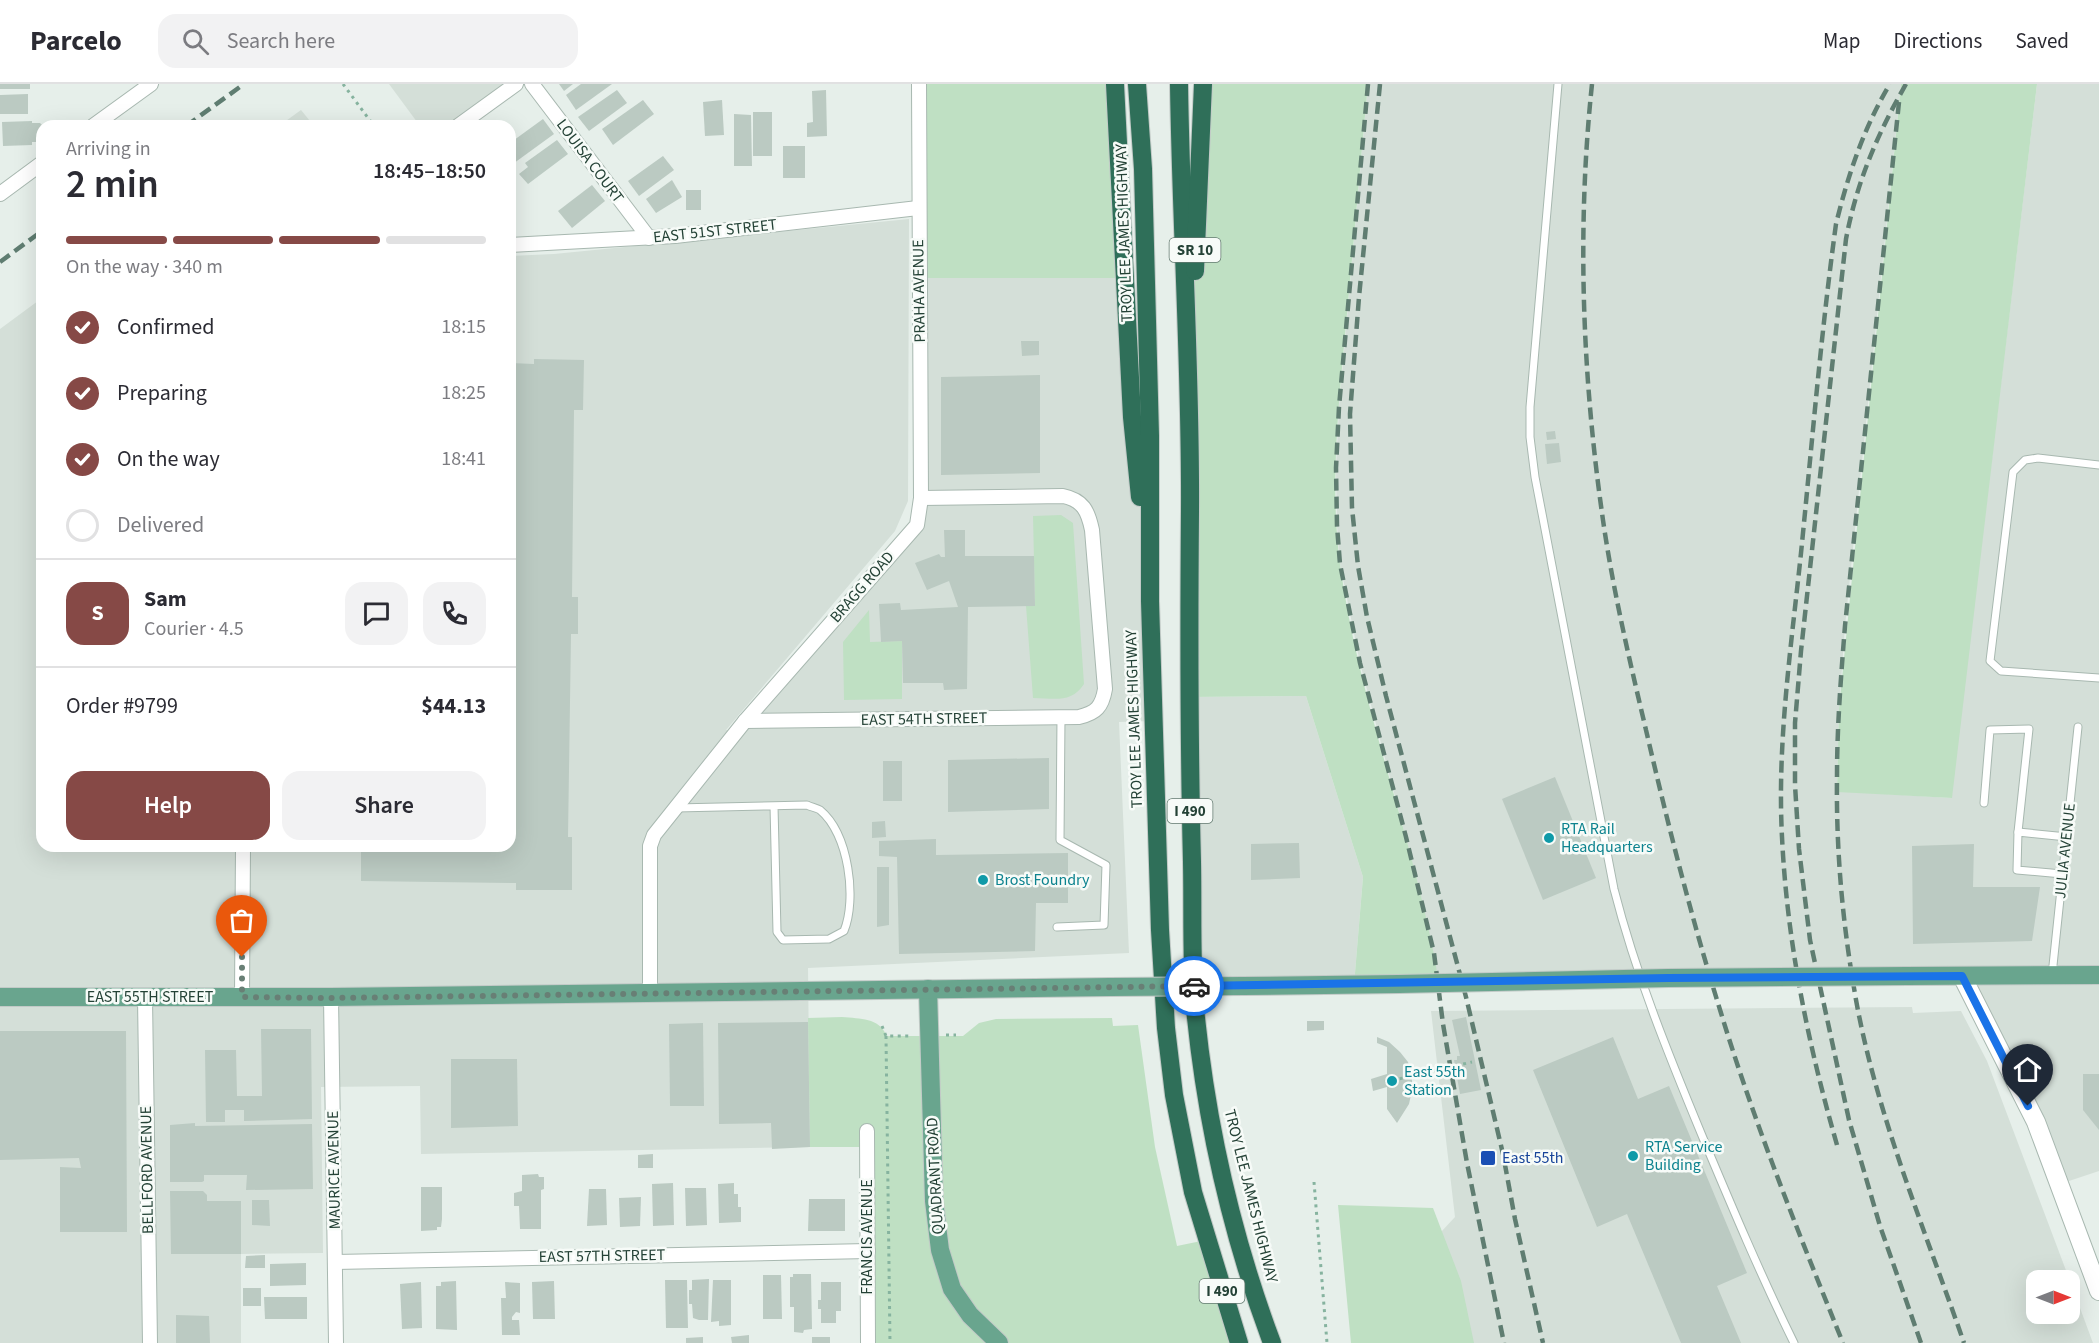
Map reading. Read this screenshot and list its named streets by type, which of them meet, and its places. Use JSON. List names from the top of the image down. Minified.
{"streets":{"highway":["TROY LEE JAMES HIGHWAY","SR 10","I 490"],"main road":["EAST 55TH STREET","QUADRANT ROAD"],"street":["LOUISA COURT","EAST 51ST STREET","PRAHA AVENUE","BRAGG ROAD","EAST 54TH STREET","BELLFORD AVENUE","MAURICE AVENUE","FRANCIS AVENUE","EAST 57TH STREET"],"lane":["JULIA AVENUE"]},"crossings":[["LOUISA COURT","EAST 51ST STREET"],["EAST 51ST STREET","PRAHA AVENUE"],["TROY LEE JAMES HIGHWAY","SR 10"],["PRAHA AVENUE","BRAGG ROAD"],["PRAHA AVENUE","EAST 54TH STREET"],["BRAGG ROAD","EAST 54TH STREET"],["BRAGG ROAD","EAST 55TH STREET"],["JULIA AVENUE","EAST 55TH STREET"],["EAST 55TH STREET","BELLFORD AVENUE"],["EAST 55TH STREET","MAURICE AVENUE"],["EAST 55TH STREET","QUADRANT ROAD"],["MAURICE AVENUE","EAST 57TH STREET"],["FRANCIS AVENUE","EAST 57TH STREET"]],"places":{"other":["RTA Rail Headquarters","Brost Foundry","East 55th Station","RTA Service Building"],"transit":["East 55th"]},"north":"right","page":{"header":"Parcelo","search":"Search here","nav":["Map","Directions","Saved"],"heading":["2 min","Arriving in","18:45–18:50"],"panel":["Sam","Courier · 4.5","Order #9799","$44.13"],"bar":"On the way · 340 m","list":[["Confirmed","18:15"],["Preparing","18:25"],["On the way","18:41"],"Delivered"],"round":"S","buttons":["Help","Share"]}}
